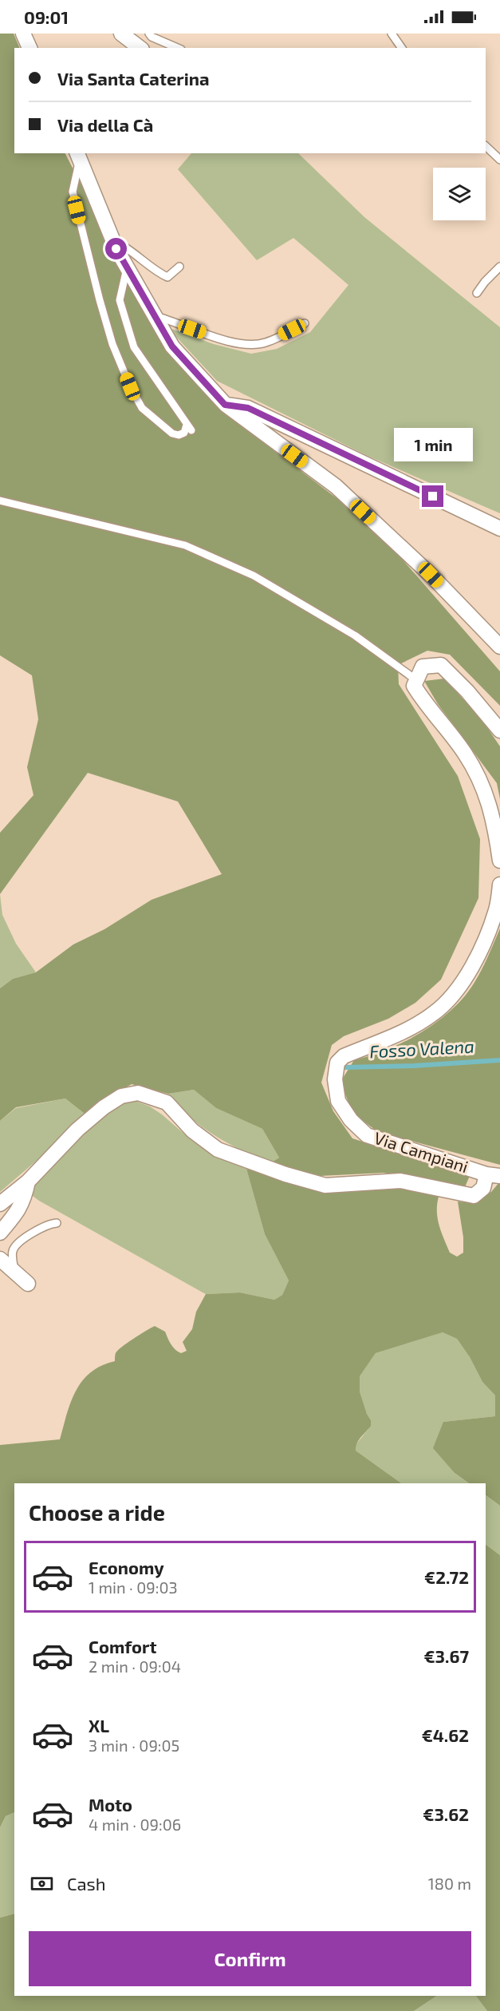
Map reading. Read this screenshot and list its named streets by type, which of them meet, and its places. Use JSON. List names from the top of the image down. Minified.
{"streets":{"street":["Via Campiani"]},"water":["Fosso Valena"],"page":{"status":"09:01","banner":["Via Santa Caterina","Via della Cà"],"bubble":"1 min","heading":"Choose a ride","list":[{"name":"Economy","note":"1 min · 09:03","value":"€2.72"},{"name":"Comfort","note":"2 min · 09:04","value":"€3.67"},{"name":"XL","note":"3 min · 09:05","value":"€4.62"},{"name":"Moto","note":"4 min · 09:06","value":"€3.62"}],"pay":["Cash","180 m"],"buttons":"Confirm"}}
